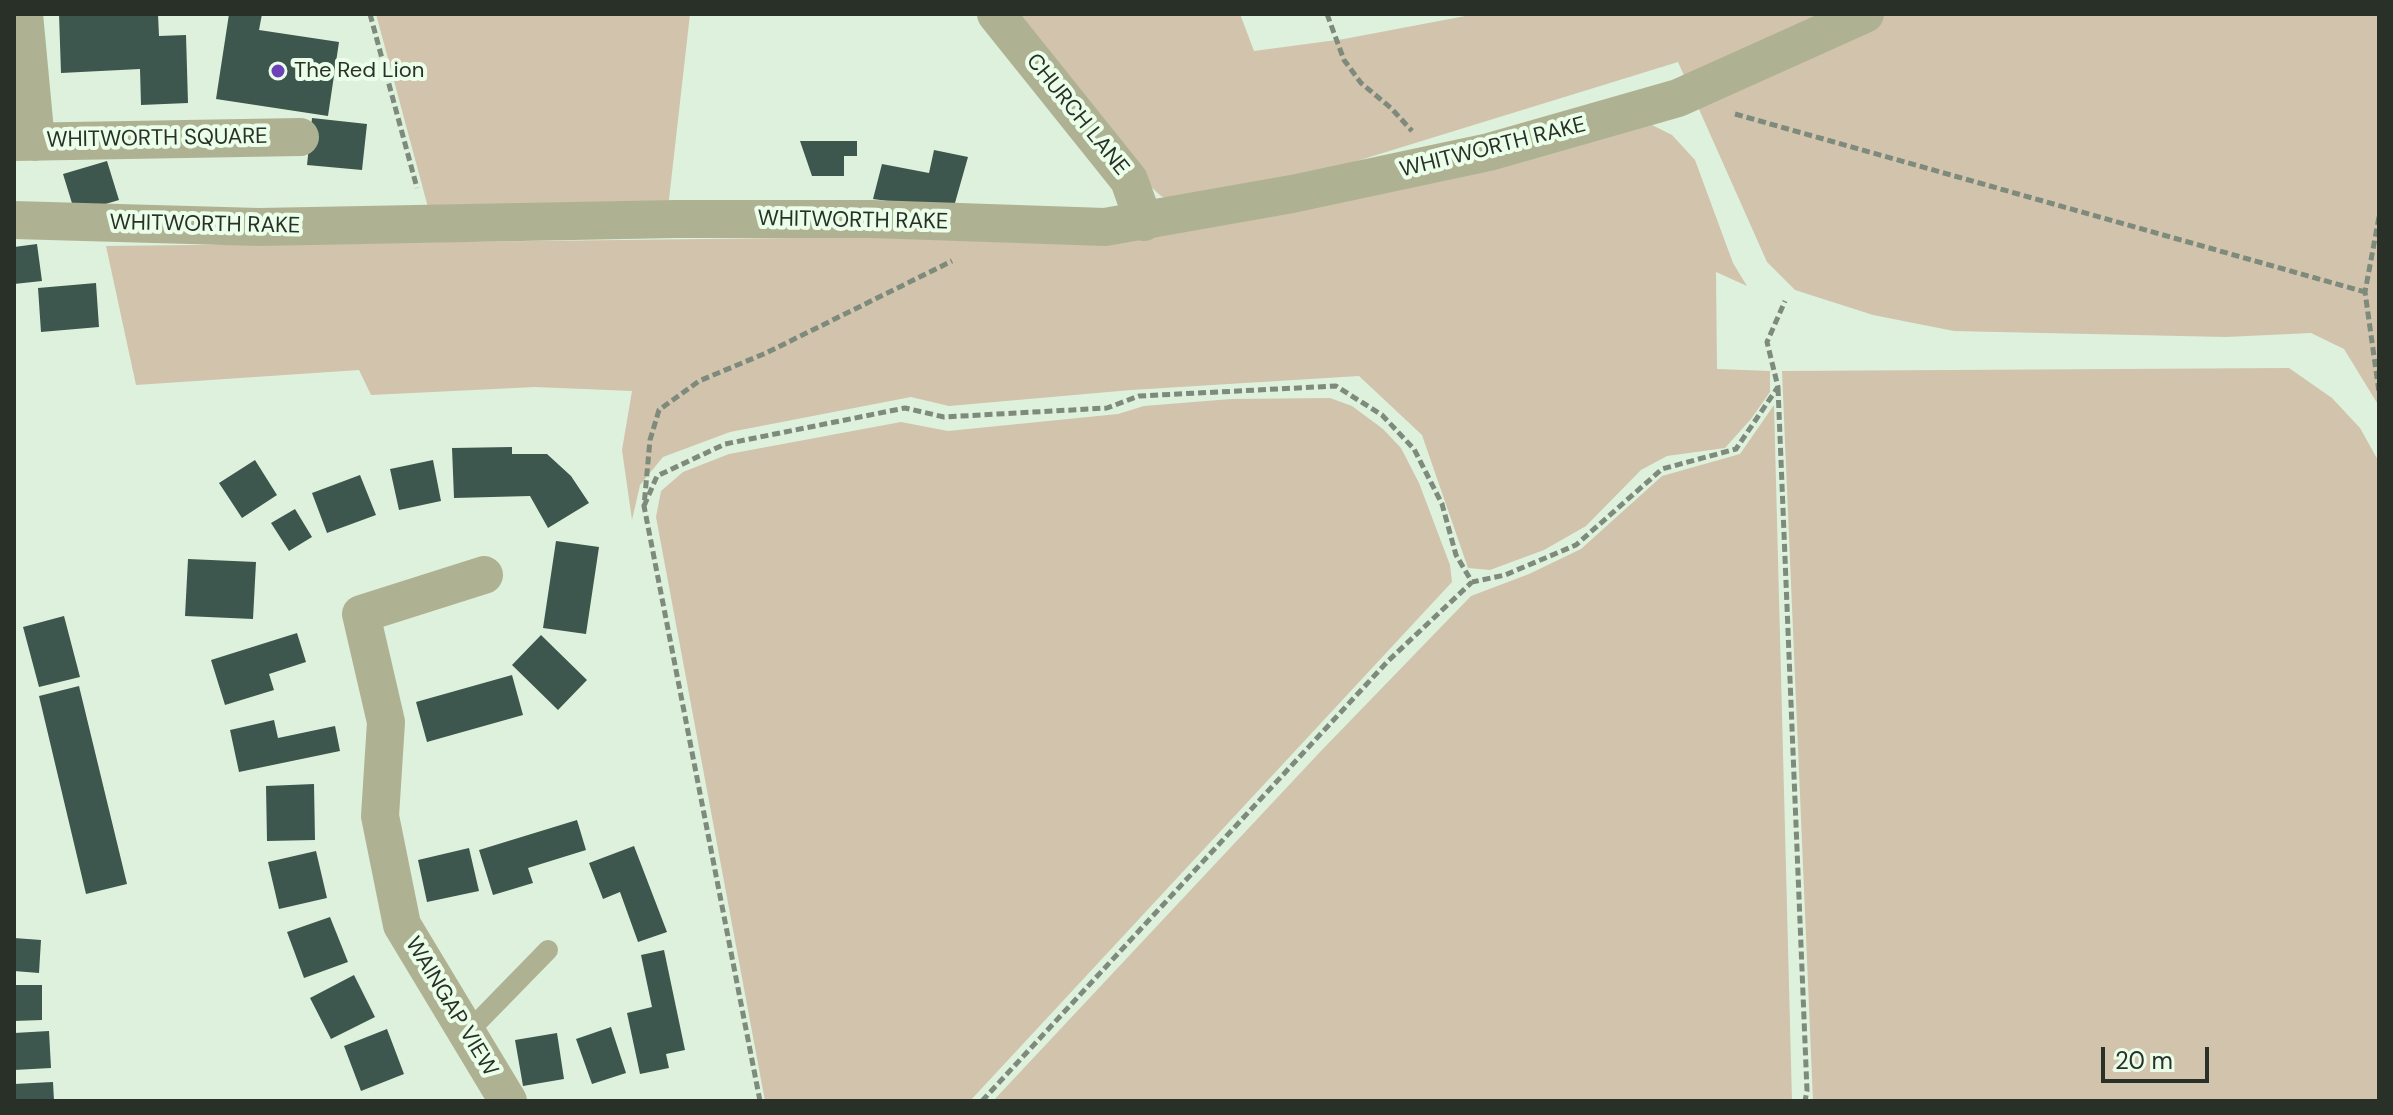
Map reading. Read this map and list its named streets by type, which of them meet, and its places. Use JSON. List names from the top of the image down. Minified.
{"streets":{"street":["CHURCH LANE","WHITWORTH SQUARE","WHITWORTH RAKE","WAINGAP VIEW"]},"crossings":[["CHURCH LANE","WHITWORTH RAKE"]],"places":["The Red Lion"],"scale_bar":"20 m"}
